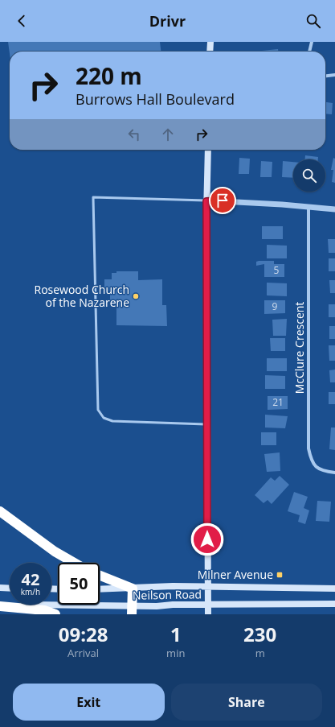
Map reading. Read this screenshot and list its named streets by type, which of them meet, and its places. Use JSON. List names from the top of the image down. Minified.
{"streets":{"main road":["Neilson Road"],"street":["McClure Crescent"]},"places":{"other":["Rosewood Church of the Nazarene"],"transit":["Milner Avenue"]},"house_numbers":["5","9","21"],"page":{"header":"Drivr","turn":["220 m","Burrows Hall Boulevard"],"speed":"42 km/h","limit":"50","eta":["09:28","Arrival","1","min","230","m"],"buttons":["Exit","Share"]}}
